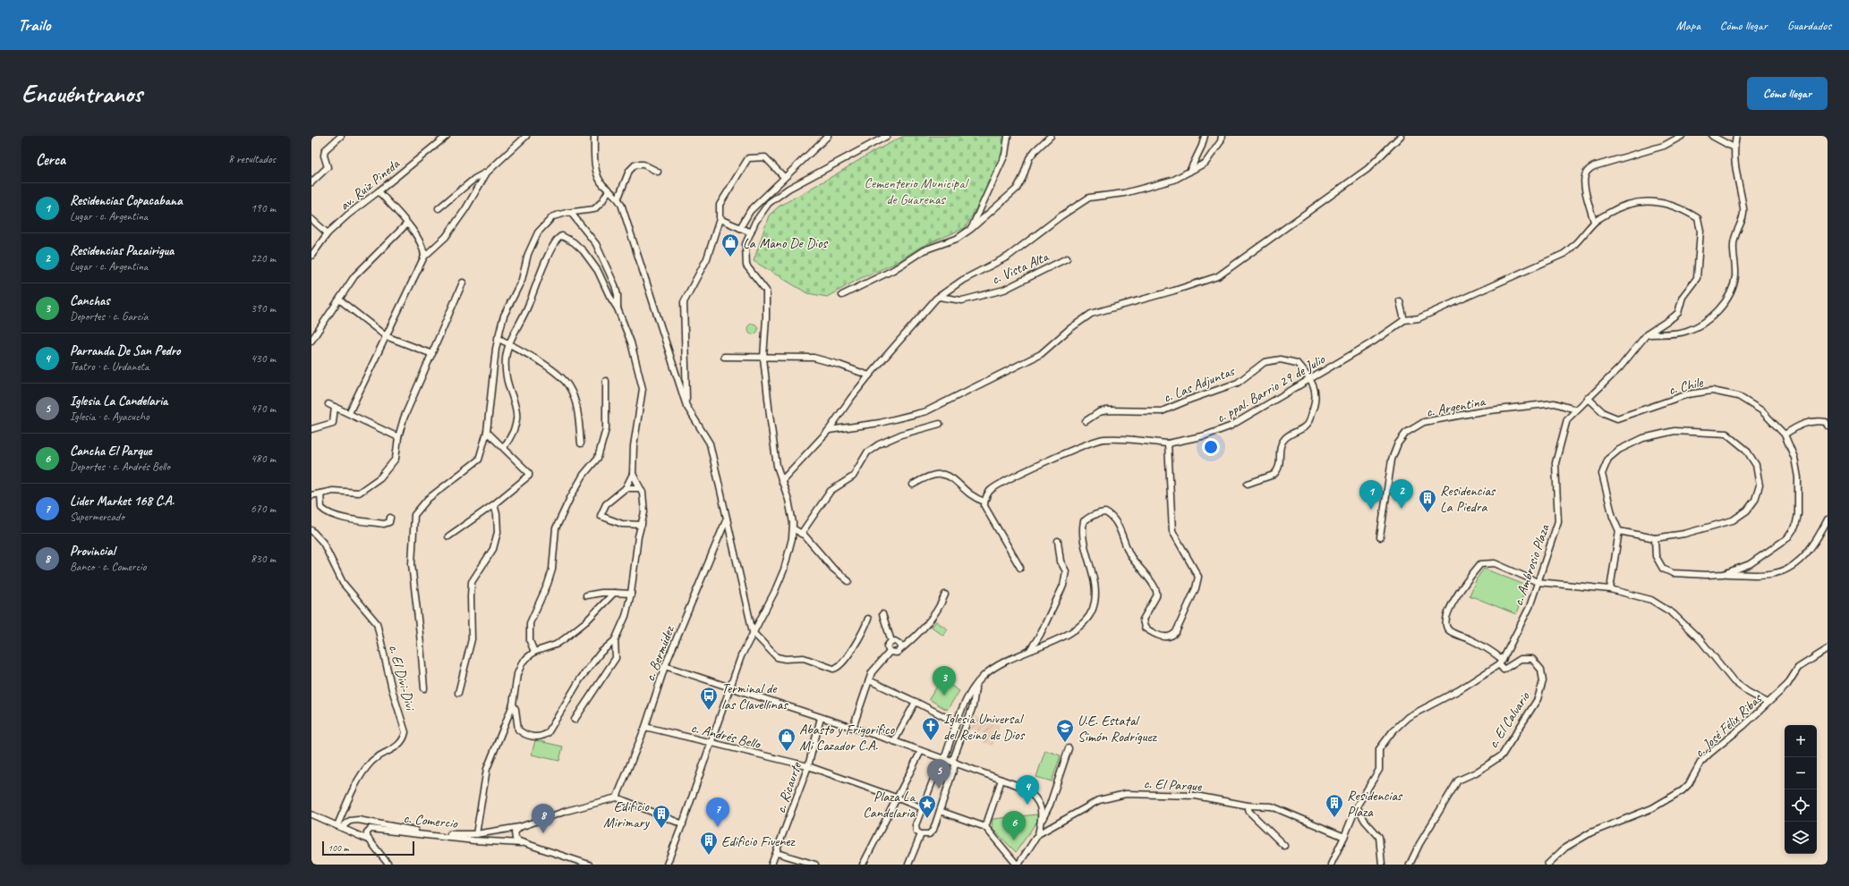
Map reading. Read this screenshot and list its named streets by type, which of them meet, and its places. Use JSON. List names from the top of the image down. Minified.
{"streets":{"street":["av. Ruiz Pineda","c. Vista Alta","c. Las Adjuntas","c. Chile","c. ppal. Barrio 29 de Julio","c. Argentina","c. Ambrosio Plaza","c. Bermúdez","c. El Divi-Divi","c. El Calvario","c. José Félix Ribas","c. Andrés Bello","c. El Parque","c. Ricaurte","c. Comercio"]},"crossings":[["c. Las Adjuntas","c. ppal. Barrio 29 de Julio"],["c. Chile","c. Ambrosio Plaza"],["c. ppal. Barrio 29 de Julio","c. Ambrosio Plaza"],["c. Argentina","c. Ambrosio Plaza"],["c. Ambrosio Plaza","c. El Calvario"],["c. Ambrosio Plaza","c. El Parque"],["c. Bermúdez","c. Andrés Bello"],["c. Bermúdez","c. Comercio"],["c. El Divi-Divi","c. Comercio"],["c. Andrés Bello","c. Ricaurte"]],"parks":["Cementerio Municipal de Guarenas"],"places":{"shop":["La Mano De Dios","Abasto y Frigorifico Mi Cazador C.A."],"building":["Residencias La Piedra","Residencias Plaza","Edificio Mirimary","Edificio Fivenez"],"bus stop":["Terminal de las Clavellinas"],"church":["Iglesia Universal del Reino de Dios"],"school or university":["U.E. Estatal Simón Rodríguez"],"place":["Plaza La Candelaria"]},"scale_bar":"100 m","page":{"header":"Trailo","nav":["Mapa","Cómo llegar","Guardados"],"buttons":"Cómo llegar","title":"Encuéntranos","heading":["Cerca","8 resultados"],"list":[{"mark":"1","name":"Residencias Copacabana","note":"Lugar · c. Argentina","value":"190 m"},{"mark":"2","name":"Residencias Pacairigua","note":"Lugar · c. Argentina","value":"220 m"},{"mark":"3","name":"Canchas","note":"Deportes · c. García","value":"390 m"},{"mark":"4","name":"Parranda De San Pedro","note":"Teatro · c. Urdaneta","value":"430 m"},{"mark":"5","name":"Iglesia La Candelaria","note":"Iglesia · c. Ayacucho","value":"470 m"},{"mark":"6","name":"Cancha El Parque","note":"Deportes · c. Andrés Bello","value":"480 m"},{"mark":"7","name":"Lider Market 168 C.A.","note":"Supermercado","value":"670 m"},{"mark":"8","name":"Provincial","note":"Banco · c. Comercio","value":"830 m"}],"pins":["2","1","3","5","4","7","8","6"],"map_buttons":["+","−"],"scale":"100 m"}}
